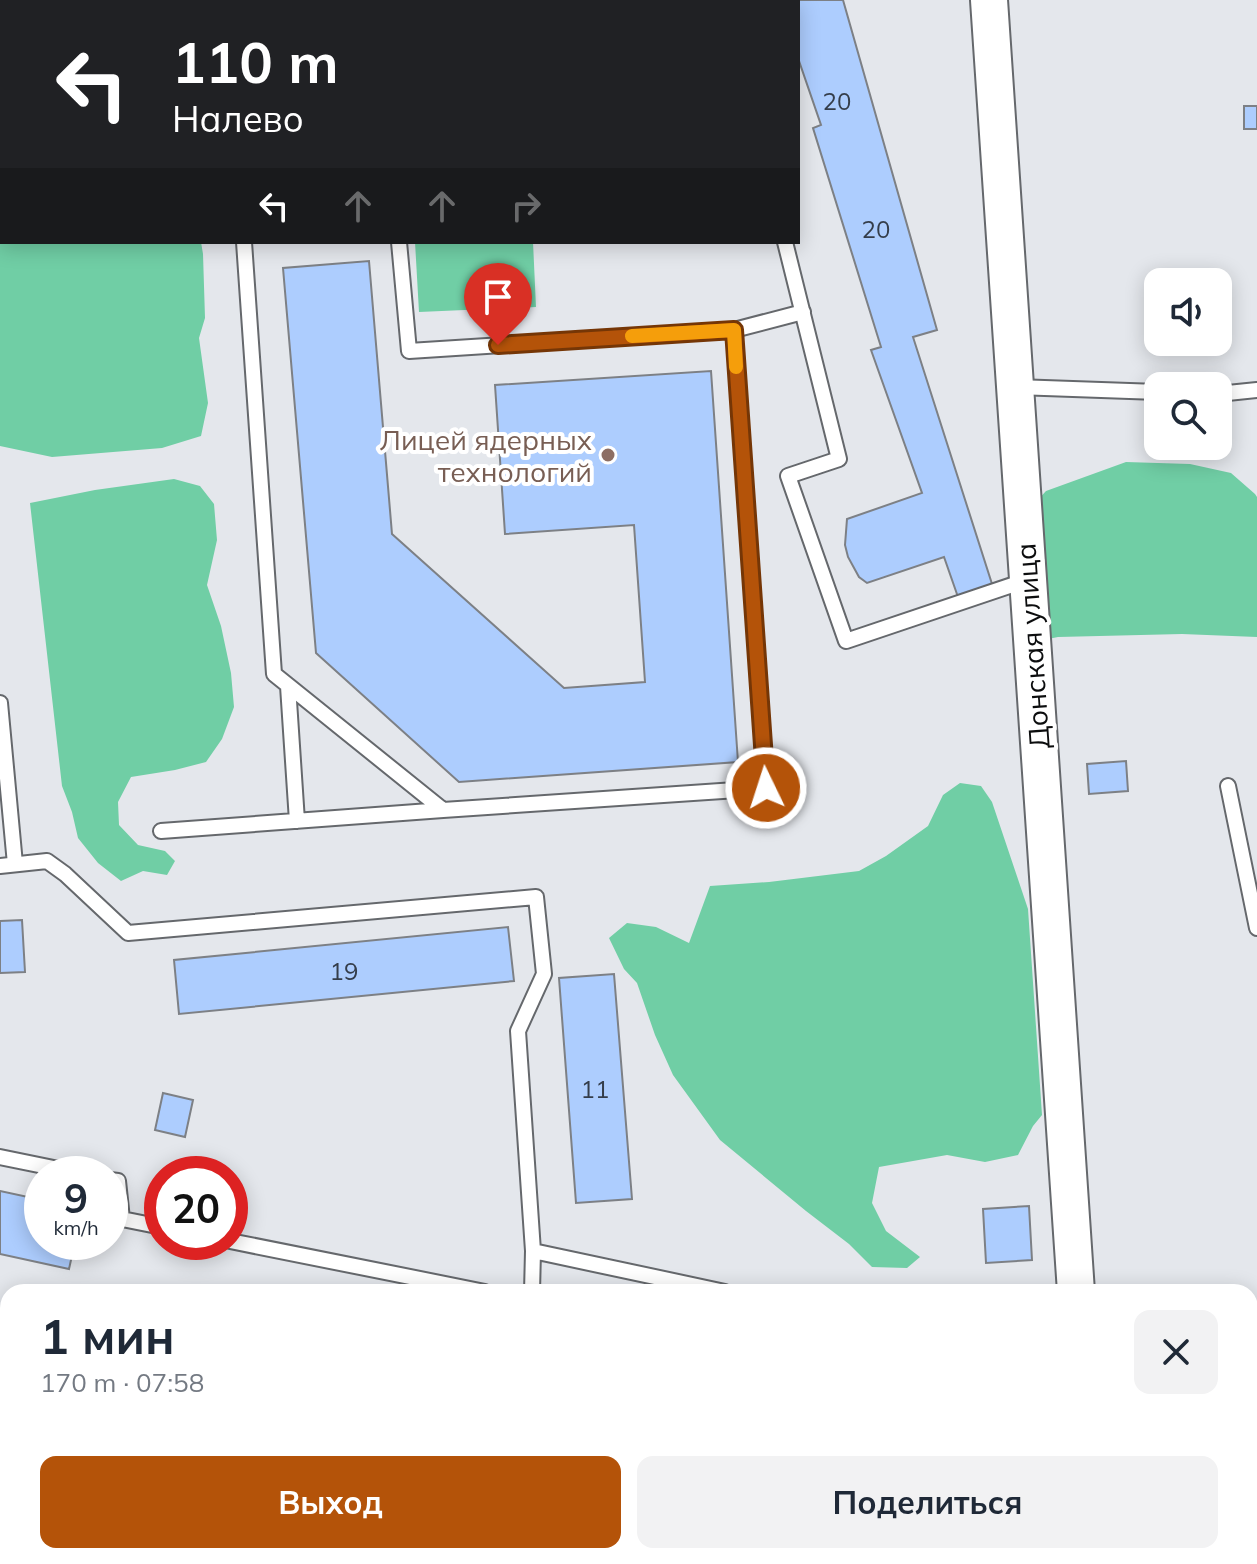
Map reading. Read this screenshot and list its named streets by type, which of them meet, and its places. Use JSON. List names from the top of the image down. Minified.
{"streets":{"street":["Донская улица"]},"places":["Лицей ядерных технологий"],"house_numbers":["20","20","19","11"],"page":{"turn":["110 m","Налево"],"speed":"9 km/h","limit":"20","heading":["1 мин","170 m · 07:58"],"buttons":["Выход","Поделиться"]}}
